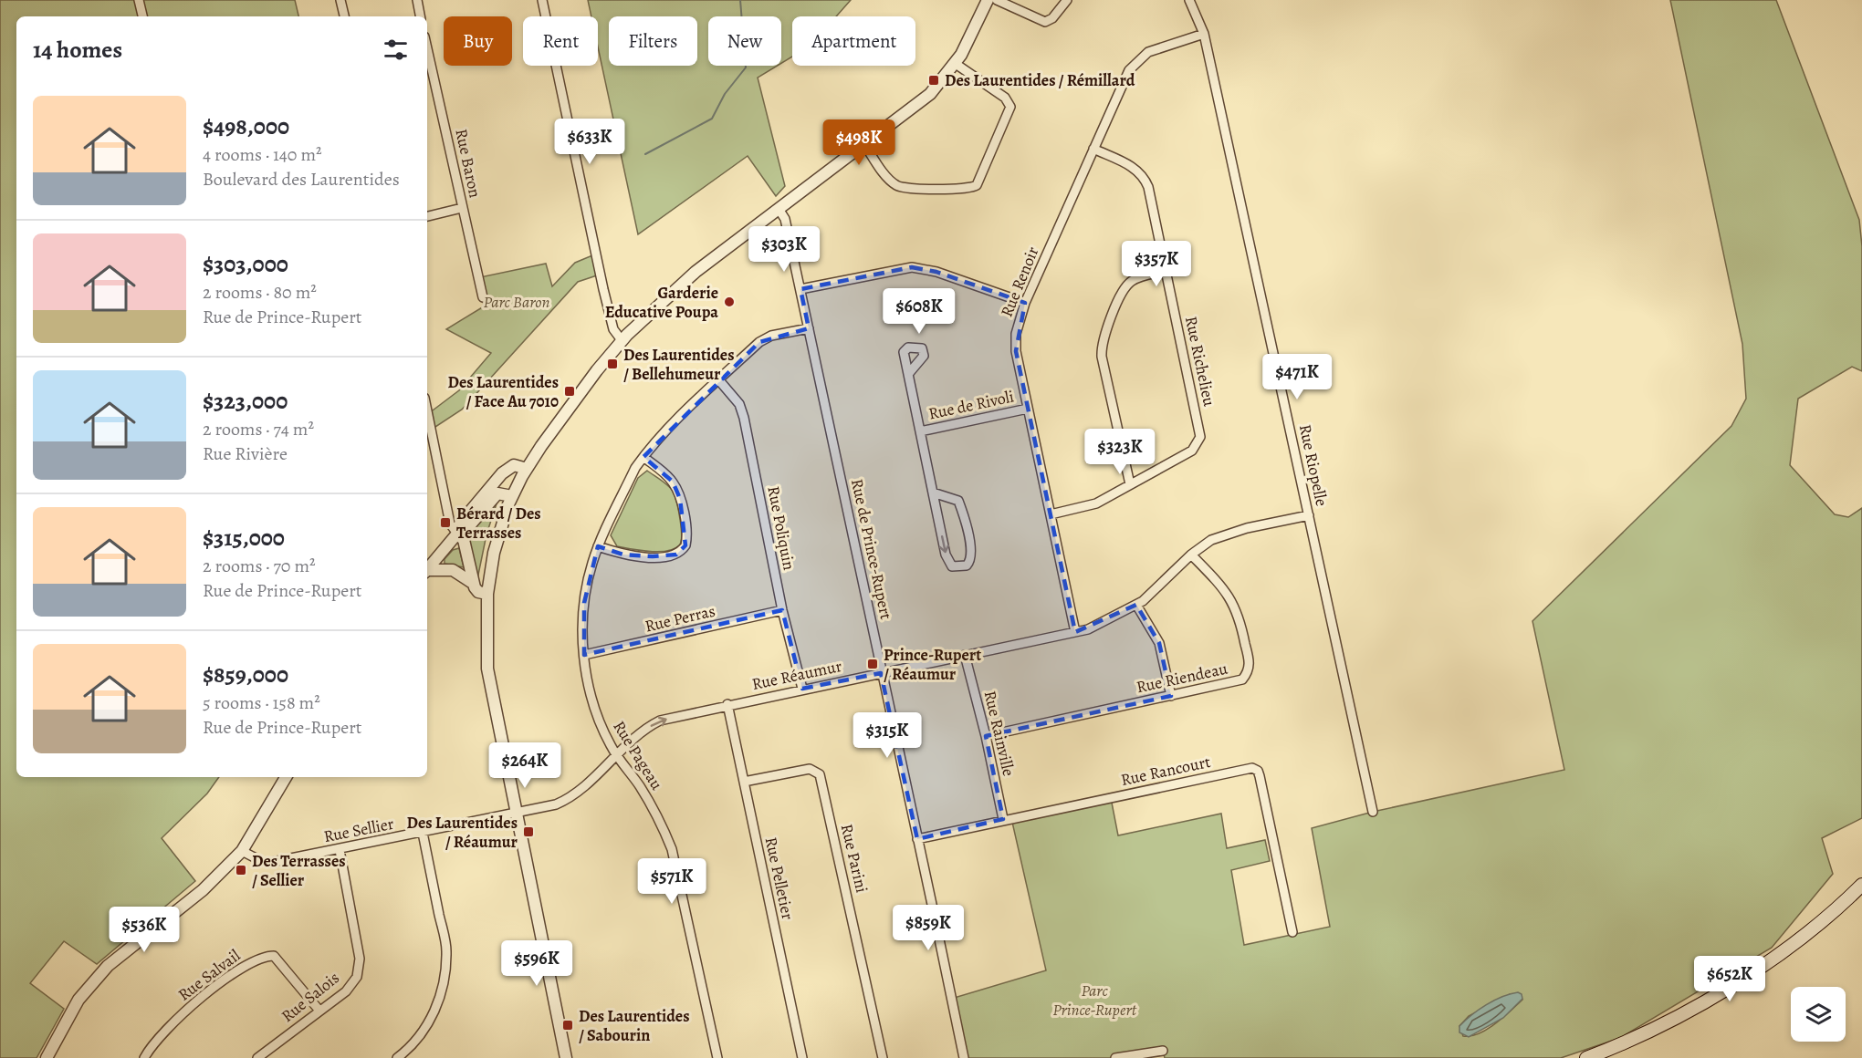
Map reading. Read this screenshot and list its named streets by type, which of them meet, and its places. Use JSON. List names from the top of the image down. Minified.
{"streets":{"street":["Rue Baron","Rue Renoir","Rue Richelieu","Rue de Rivoli","Rue Riopelle","Rue Poliquin","Rue de Prince-Rupert","Rue Perras","Rue Réaumur","Rue Riendeau","Rue Rainville","Rue Pageau","Rue Rancourt","Rue Sellier","Rue Parini","Rue Pelletier","Rue Salvail","Rue Salois"]},"crossings":[["Rue Renoir","Rue Richelieu"],["Rue Renoir","Rue de Rivoli"],["Rue Renoir","Rue Riopelle"],["Rue Renoir","Rue Réaumur"],["Rue Riopelle","Rue Réaumur"],["Rue Poliquin","Rue Perras"],["Rue Poliquin","Rue Réaumur"],["Rue Poliquin","Rue Pageau"],["Rue de Prince-Rupert","Rue Réaumur"],["Rue de Prince-Rupert","Rue Pageau"],["Rue de Prince-Rupert","Rue Rancourt"],["Rue Perras","Rue Pageau"],["Rue Réaumur","Rue Riendeau"],["Rue Réaumur","Rue Rainville"],["Rue Réaumur","Rue Pageau"],["Rue Réaumur","Rue Sellier"],["Rue Réaumur","Rue Pelletier"],["Rue Riendeau","Rue Rainville"],["Rue Rainville","Rue Rancourt"],["Rue Sellier","Rue Salois"],["Rue Parini","Rue Pelletier"],["Rue Salvail","Rue Salois"]],"parks":["Parc Baron","Parc Prince-Rupert"],"places":{"transit":["Des Laurentides / Rémillard","Des Laurentides / Bellehumeur","Des Laurentides / Face Au 7010","Bérard / Des Terrasses","Prince-Rupert / Réaumur","Des Laurentides / Réaumur","Des Terrasses / Sellier","Des Laurentides / Sabourin"],"other":["Garderie Educative Poupa"]},"page":{"chip":["Buy","Rent","Filters","New","Apartment"],"heading":"14 homes","list":[{"name":"$498,000","note":"4 rooms · 140 m² · Boulevard des Laurentides"},{"name":"$303,000","note":"2 rooms · 80 m² · Rue de Prince-Rupert"},{"name":"$323,000","note":"2 rooms · 74 m² · Rue Rivière"},{"name":"$315,000","note":"2 rooms · 70 m² · Rue de Prince-Rupert"},{"name":"$859,000","note":"5 rooms · 158 m² · Rue de Prince-Rupert"}],"price":["$633K","$498K","$303K","$357K","$608K","$471K","$323K","$315K","$264K","$571K","$859K","$536K","$596K","$652K"]}}
